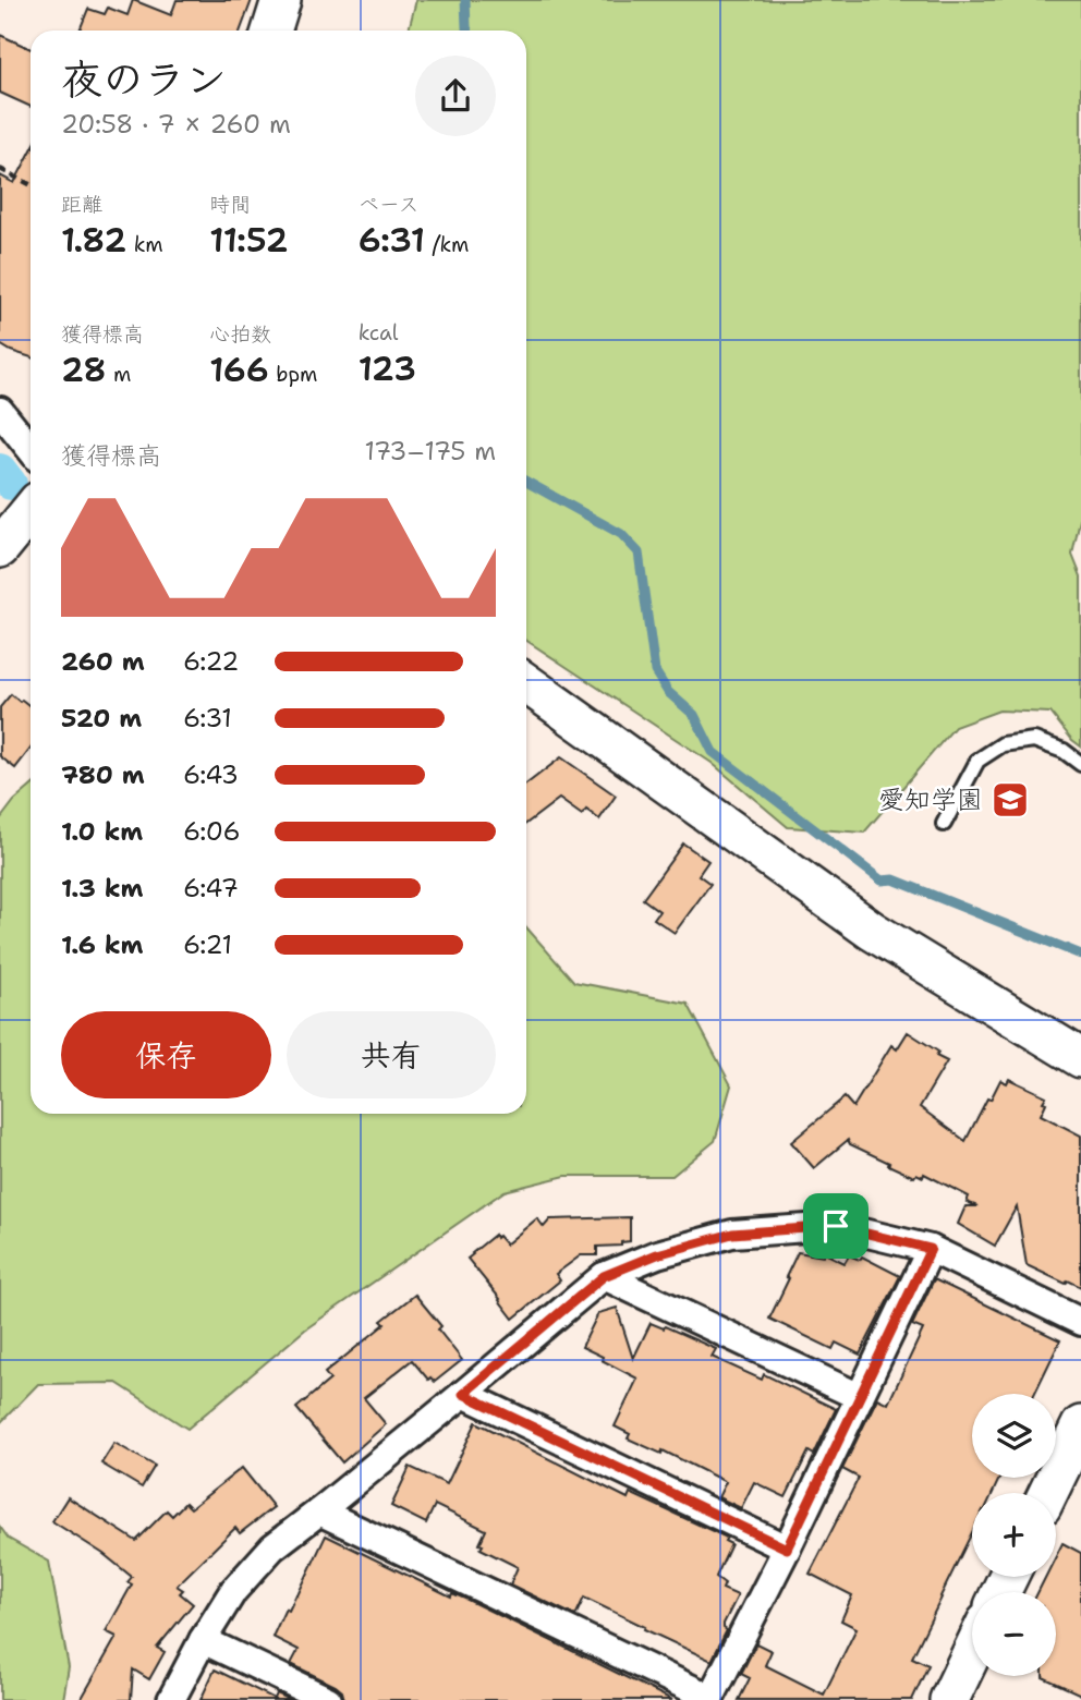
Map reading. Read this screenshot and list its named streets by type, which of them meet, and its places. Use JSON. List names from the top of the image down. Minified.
{"places":{"school or university":["愛知学園"]},"page":{"heading":["夜のラン","20:58 · 7 × 260 m"],"stats":[["距離","1.82 km"],["時間","11:52"],["ペース","6:31 /km"],["獲得標高","28 m"],["心拍数","166 bpm"],["kcal","123"]],"chart":["獲得標高","173–175 m"],"list":[{"name":"260 m","note":"6:22"},{"name":"520 m","note":"6:31"},{"name":"780 m","note":"6:43"},{"name":"1.0 km","note":"6:06"},{"name":"1.3 km","note":"6:47"},{"name":"1.6 km","note":"6:21"}],"buttons":["保存","共有"],"map_buttons":["+","−"]}}
